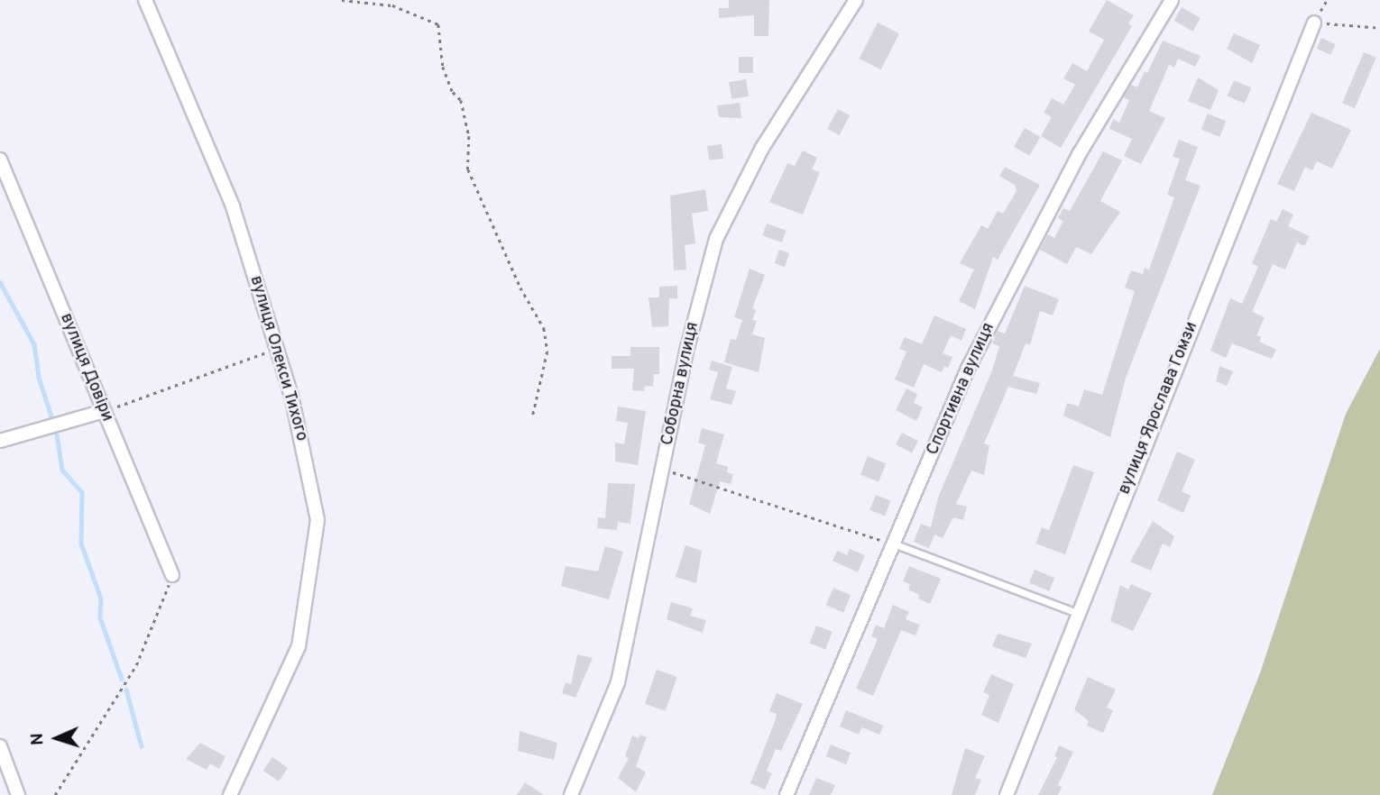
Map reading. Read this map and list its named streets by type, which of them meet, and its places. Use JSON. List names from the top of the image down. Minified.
{"streets":{"street":["вулиця Олекси Тихого","вулиця Довіри","Соборна вулиця","Спортивна вулиця","вулиця Ярослава Гомзи"]},"north":"left"}
